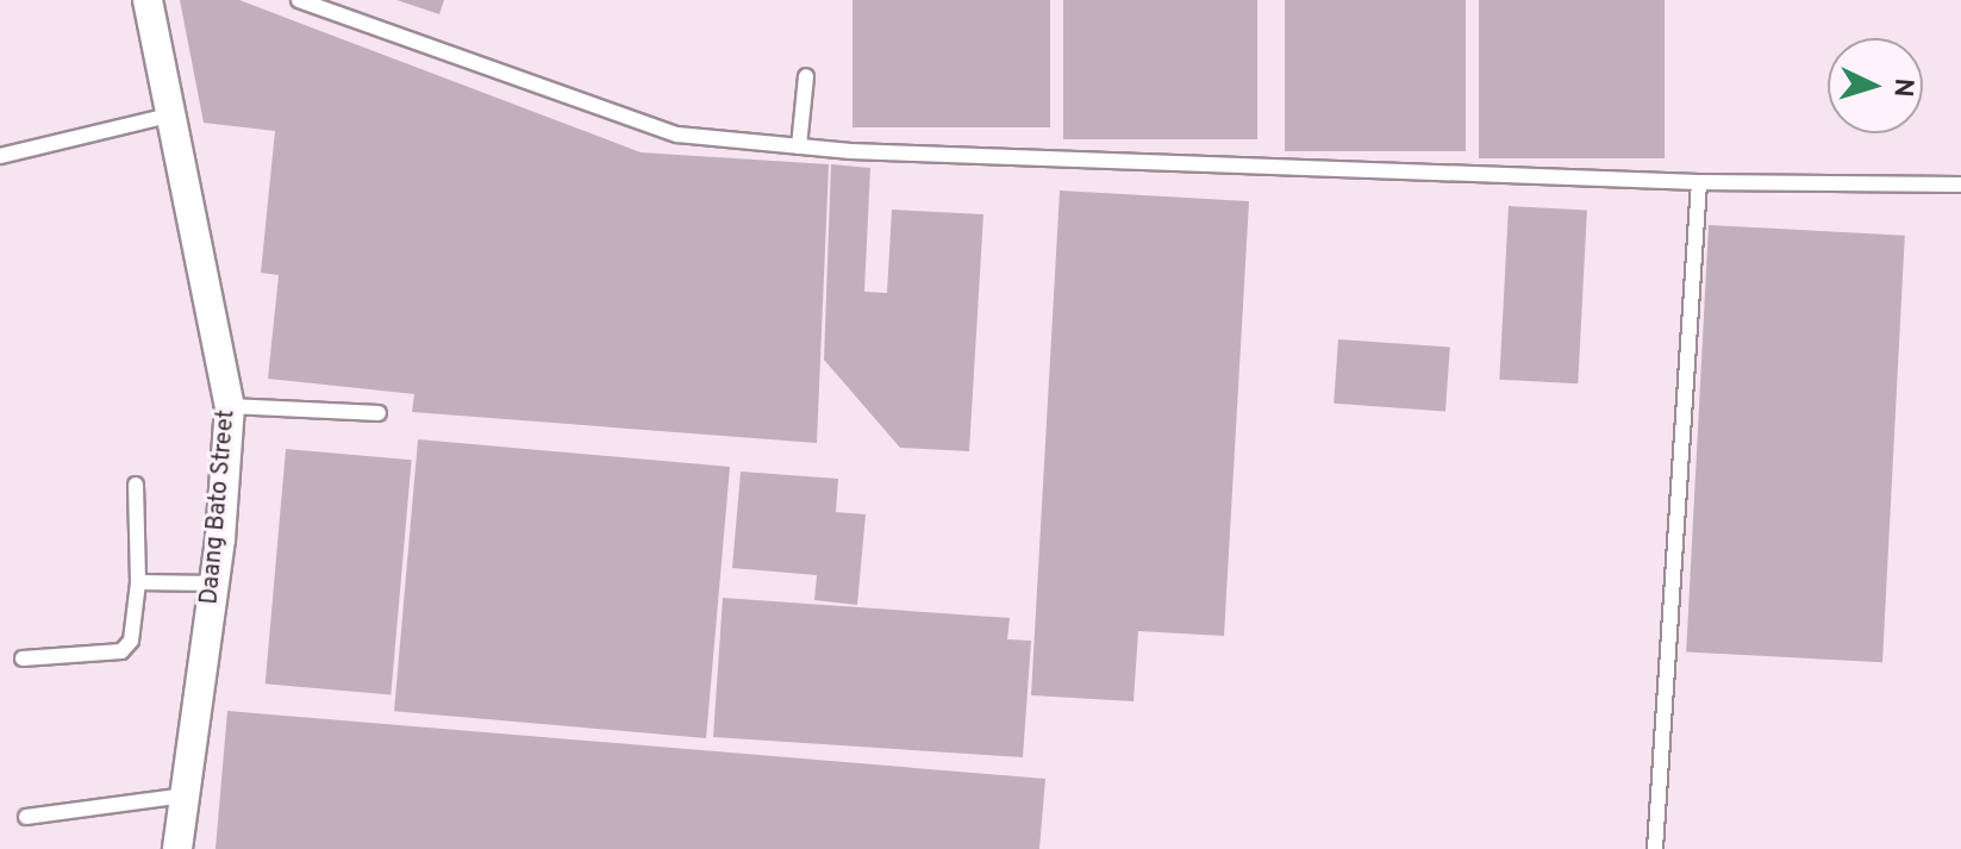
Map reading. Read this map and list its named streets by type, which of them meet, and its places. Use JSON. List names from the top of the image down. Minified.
{"streets":{"street":["Daang Bato Street"]},"north":"right"}
